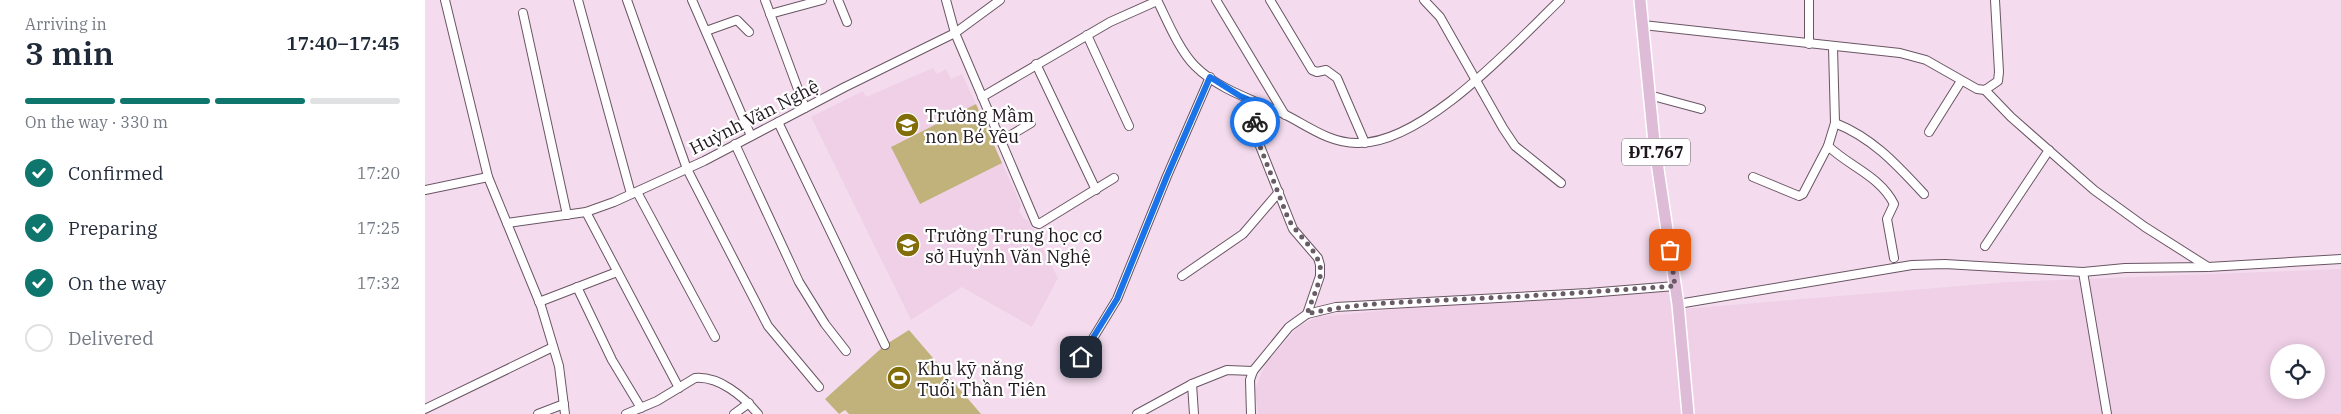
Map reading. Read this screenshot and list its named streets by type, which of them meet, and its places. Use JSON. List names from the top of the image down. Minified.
{"streets":{"main road":["ĐT.767"],"street":["Huỳnh Văn Nghệ"]},"places":{"school or university":["Trường Mầm non Bé Yêu","Trường Trung học cơ sở Huỳnh Văn Nghệ"],"sports":["Khu kỹ năng Tuổi Thần Tiên"]},"page":{"heading":["3 min","Arriving in","17:40–17:45"],"bar":"On the way · 330 m","list":[["Confirmed","17:20"],["Preparing","17:25"],["On the way","17:32"],"Delivered"]}}
